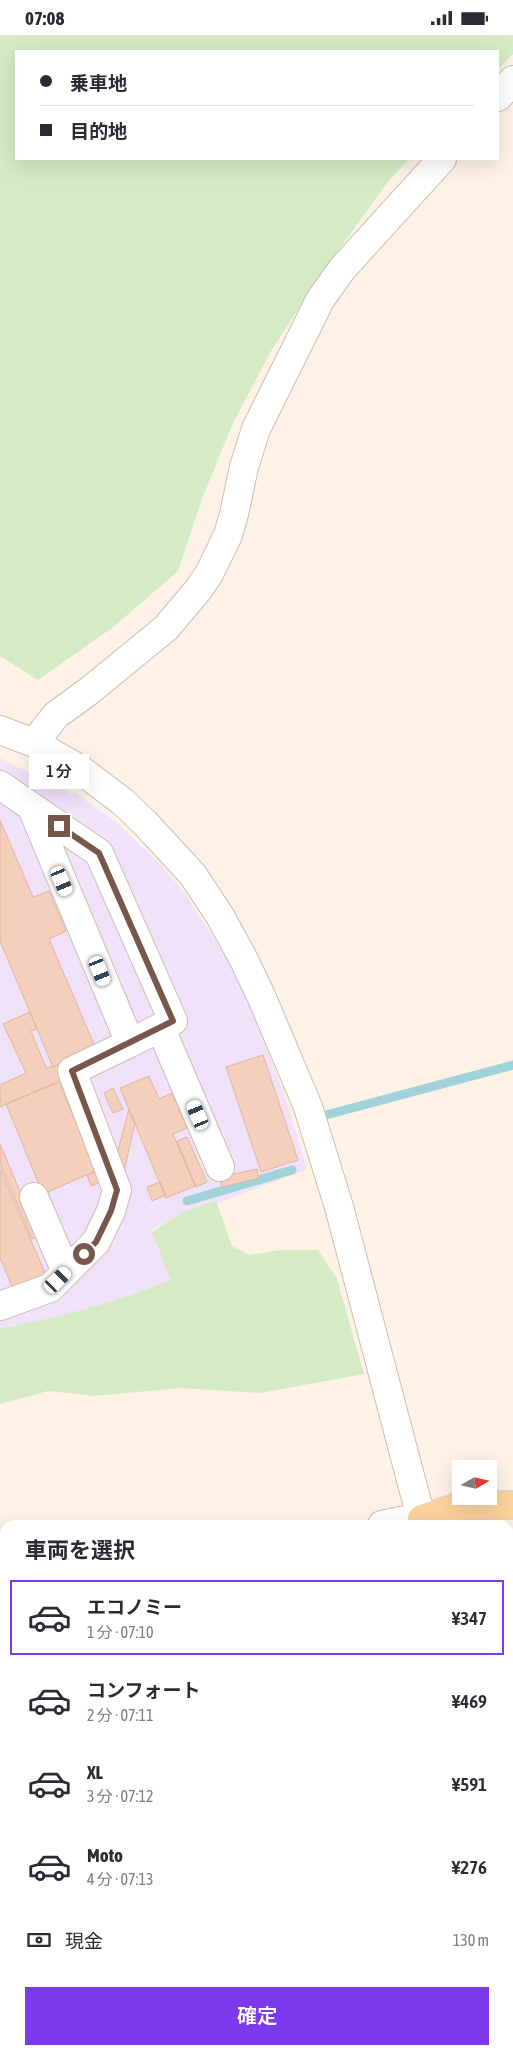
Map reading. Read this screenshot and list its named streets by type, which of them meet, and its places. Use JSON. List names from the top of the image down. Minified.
{"north":"right","page":{"status":"07:08","banner":["乗車地","目的地"],"bubble":"1 分","heading":"車両を選択","list":[{"name":"エコノミー","note":"1 分 · 07:10","value":"¥347"},{"name":"コンフォート","note":"2 分 · 07:11","value":"¥469"},{"name":"XL","note":"3 分 · 07:12","value":"¥591"},{"name":"Moto","note":"4 分 · 07:13","value":"¥276"}],"pay":["現金","130 m"],"buttons":"確定"}}
